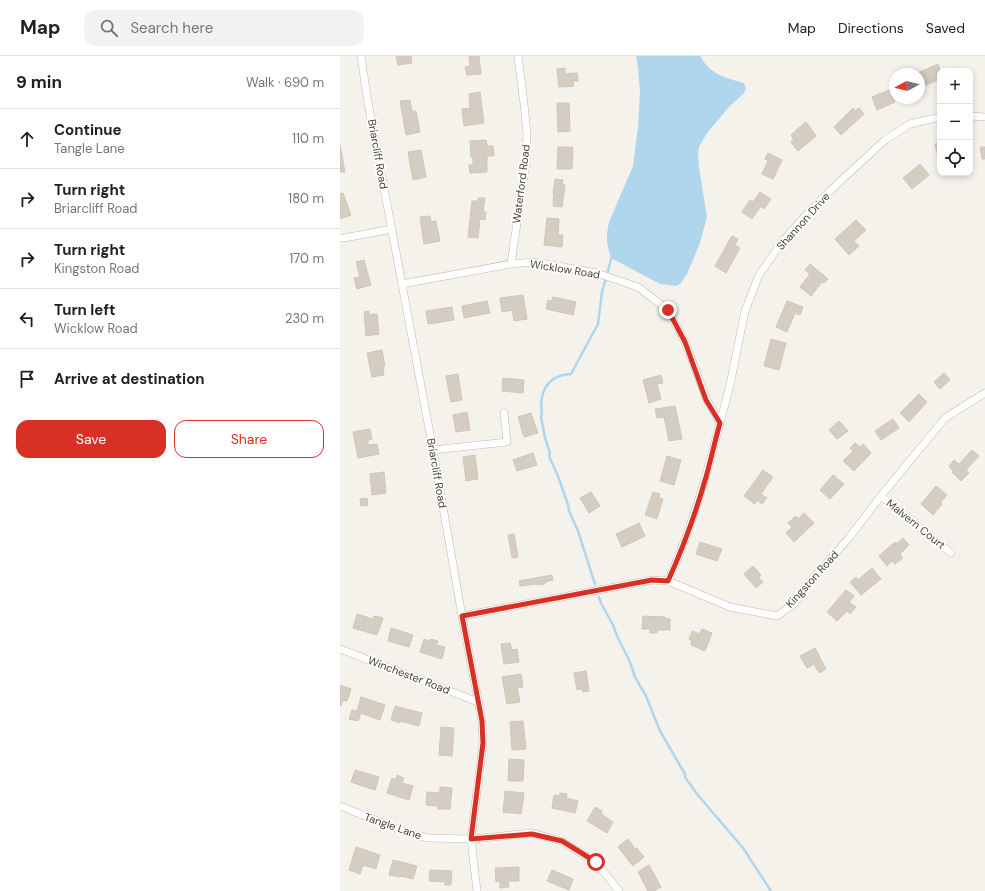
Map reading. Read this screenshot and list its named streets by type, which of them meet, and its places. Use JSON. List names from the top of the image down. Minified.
{"streets":{"street":["Briarcliff Road","Waterford Road","Shannon Drive","Wicklow Road","Malvern Court","Kingston Road","Winchester Road","Tangle Lane"]},"crossings":[["Briarcliff Road","Wicklow Road"],["Briarcliff Road","Kingston Road"],["Briarcliff Road","Winchester Road"],["Briarcliff Road","Tangle Lane"],["Waterford Road","Wicklow Road"],["Shannon Drive","Wicklow Road"],["Malvern Court","Kingston Road"]],"north":"left","page":{"header":"Map","search":"Search here","nav":["Map","Directions","Saved"],"heading":["9 min","Walk · 690 m"],"map_buttons":["+","−"],"list":[["Continue","Tangle Lane","110 m"],["Turn right","Briarcliff Road","180 m"],["Turn right","Kingston Road","170 m"],["Turn left","Wicklow Road","230 m"],"Arrive at destination"],"buttons":["Save","Share"]}}
